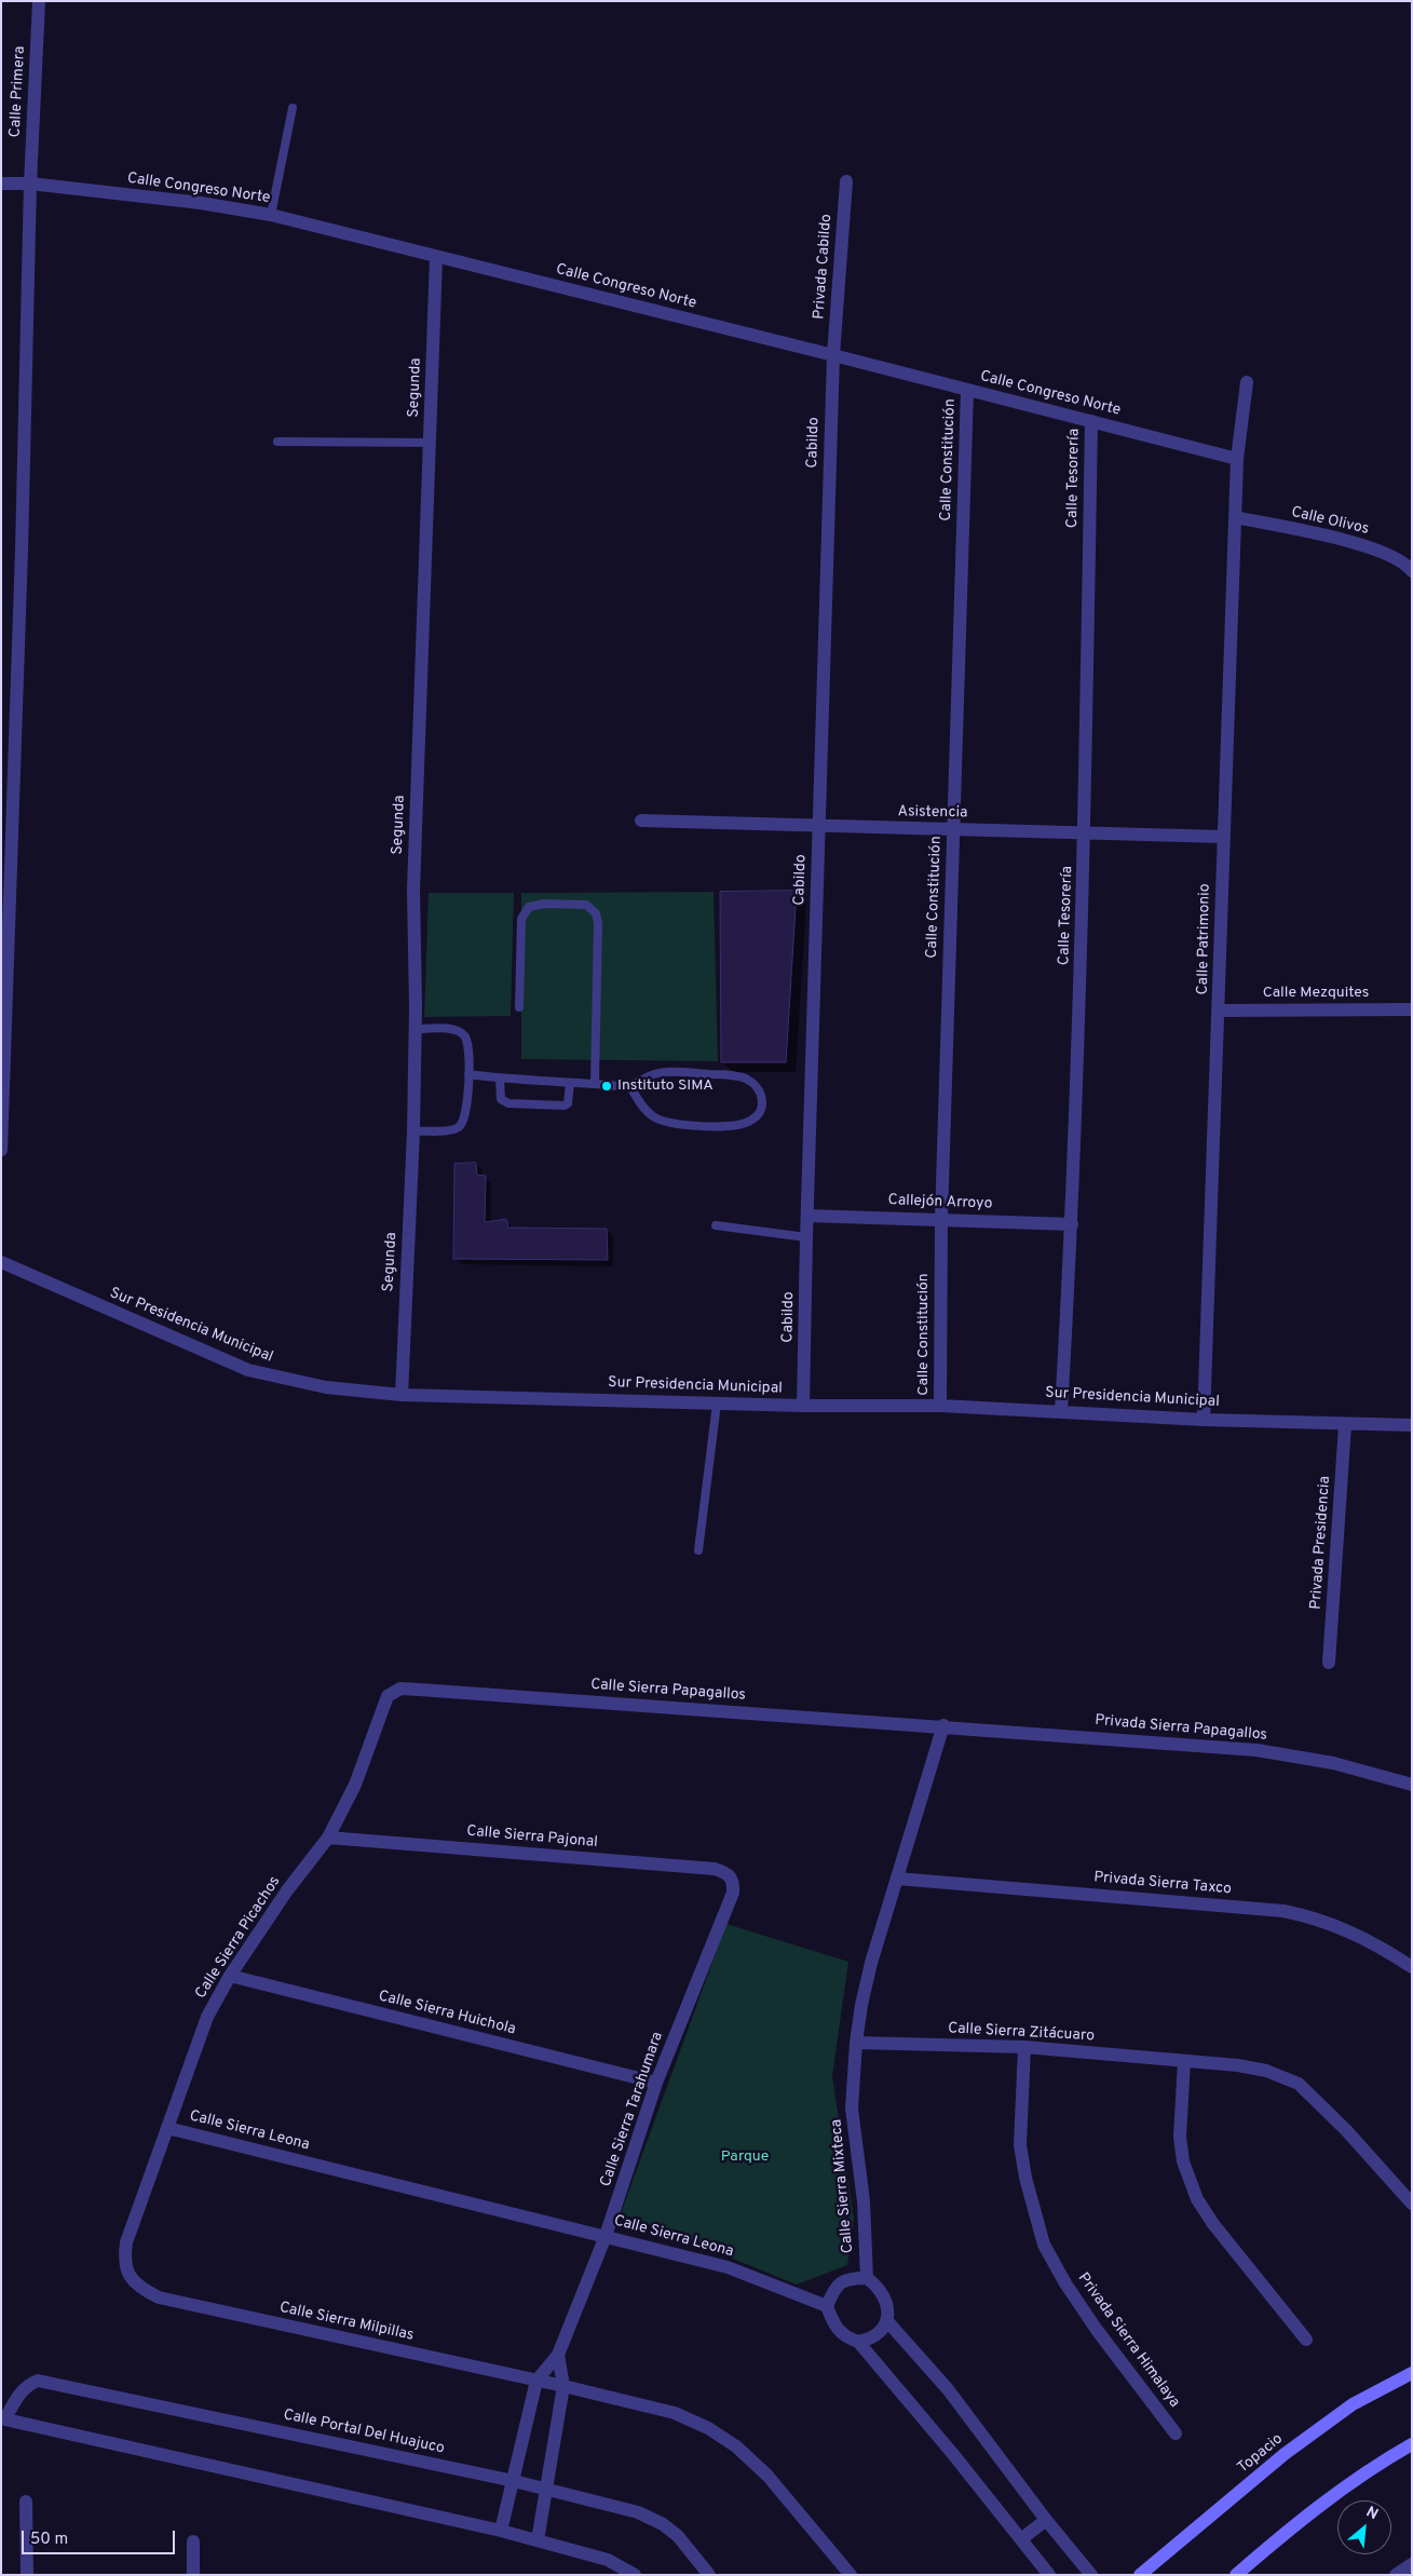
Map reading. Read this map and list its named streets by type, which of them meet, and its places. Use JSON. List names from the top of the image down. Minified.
{"streets":{"street":["Calle Primera","Calle Congreso Norte","Privada Cabildo","Segunda","Cabildo","Calle Constitución","Calle Tesorería","Calle Olivos","Asistencia","Calle Patrimonio","Calle Mezquites","Callejón Arroyo","Sur Presidencia Municipal","Privada Presidencia","Calle Sierra Papagallos","Privada Sierra Papagallos","Calle Sierra Pajonal","Privada Sierra Taxco","Calle Sierra Picachos","Calle Sierra Huichola","Calle Sierra Zitácuaro","Calle Sierra Tarahumara","Calle Sierra Leona","Calle Sierra Mixteca","Calle Sierra Milpillas","Privada Sierra Himalaya","Calle Portal Del Huajuco","Topacio"]},"crossings":[["Calle Primera","Calle Congreso Norte"],["Calle Congreso Norte","Privada Cabildo"],["Calle Congreso Norte","Segunda"],["Calle Congreso Norte","Cabildo"],["Calle Congreso Norte","Calle Constitución"],["Calle Congreso Norte","Calle Tesorería"],["Calle Congreso Norte","Calle Patrimonio"],["Privada Cabildo","Cabildo"],["Segunda","Sur Presidencia Municipal"],["Cabildo","Asistencia"],["Cabildo","Callejón Arroyo"],["Cabildo","Sur Presidencia Municipal"],["Calle Constitución","Asistencia"],["Calle Constitución","Callejón Arroyo"],["Calle Constitución","Sur Presidencia Municipal"],["Calle Tesorería","Asistencia"],["Calle Tesorería","Callejón Arroyo"],["Calle Tesorería","Sur Presidencia Municipal"],["Calle Olivos","Calle Patrimonio"],["Asistencia","Calle Patrimonio"],["Calle Patrimonio","Calle Mezquites"],["Calle Patrimonio","Sur Presidencia Municipal"],["Sur Presidencia Municipal","Privada Presidencia"],["Calle Sierra Papagallos","Privada Sierra Papagallos"],["Calle Sierra Papagallos","Calle Sierra Picachos"],["Calle Sierra Papagallos","Calle Sierra Mixteca"],["Privada Sierra Papagallos","Calle Sierra Mixteca"],["Calle Sierra Pajonal","Calle Sierra Picachos"],["Calle Sierra Pajonal","Calle Sierra Tarahumara"],["Privada Sierra Taxco","Calle Sierra Mixteca"],["Calle Sierra Picachos","Calle Sierra Huichola"],["Calle Sierra Picachos","Calle Sierra Leona"],["Calle Sierra Picachos","Calle Sierra Milpillas"],["Calle Sierra Huichola","Calle Sierra Tarahumara"],["Calle Sierra Zitácuaro","Calle Sierra Mixteca"],["Calle Sierra Zitácuaro","Privada Sierra Himalaya"],["Calle Sierra Tarahumara","Calle Sierra Leona"],["Calle Sierra Tarahumara","Calle Sierra Milpillas"],["Calle Sierra Tarahumara","Calle Portal Del Huajuco"],["Calle Sierra Leona","Calle Sierra Mixteca"]],"parks":["Parque"],"places":["Instituto SIMA"],"scale_bar":"50 m","north":"top right"}
